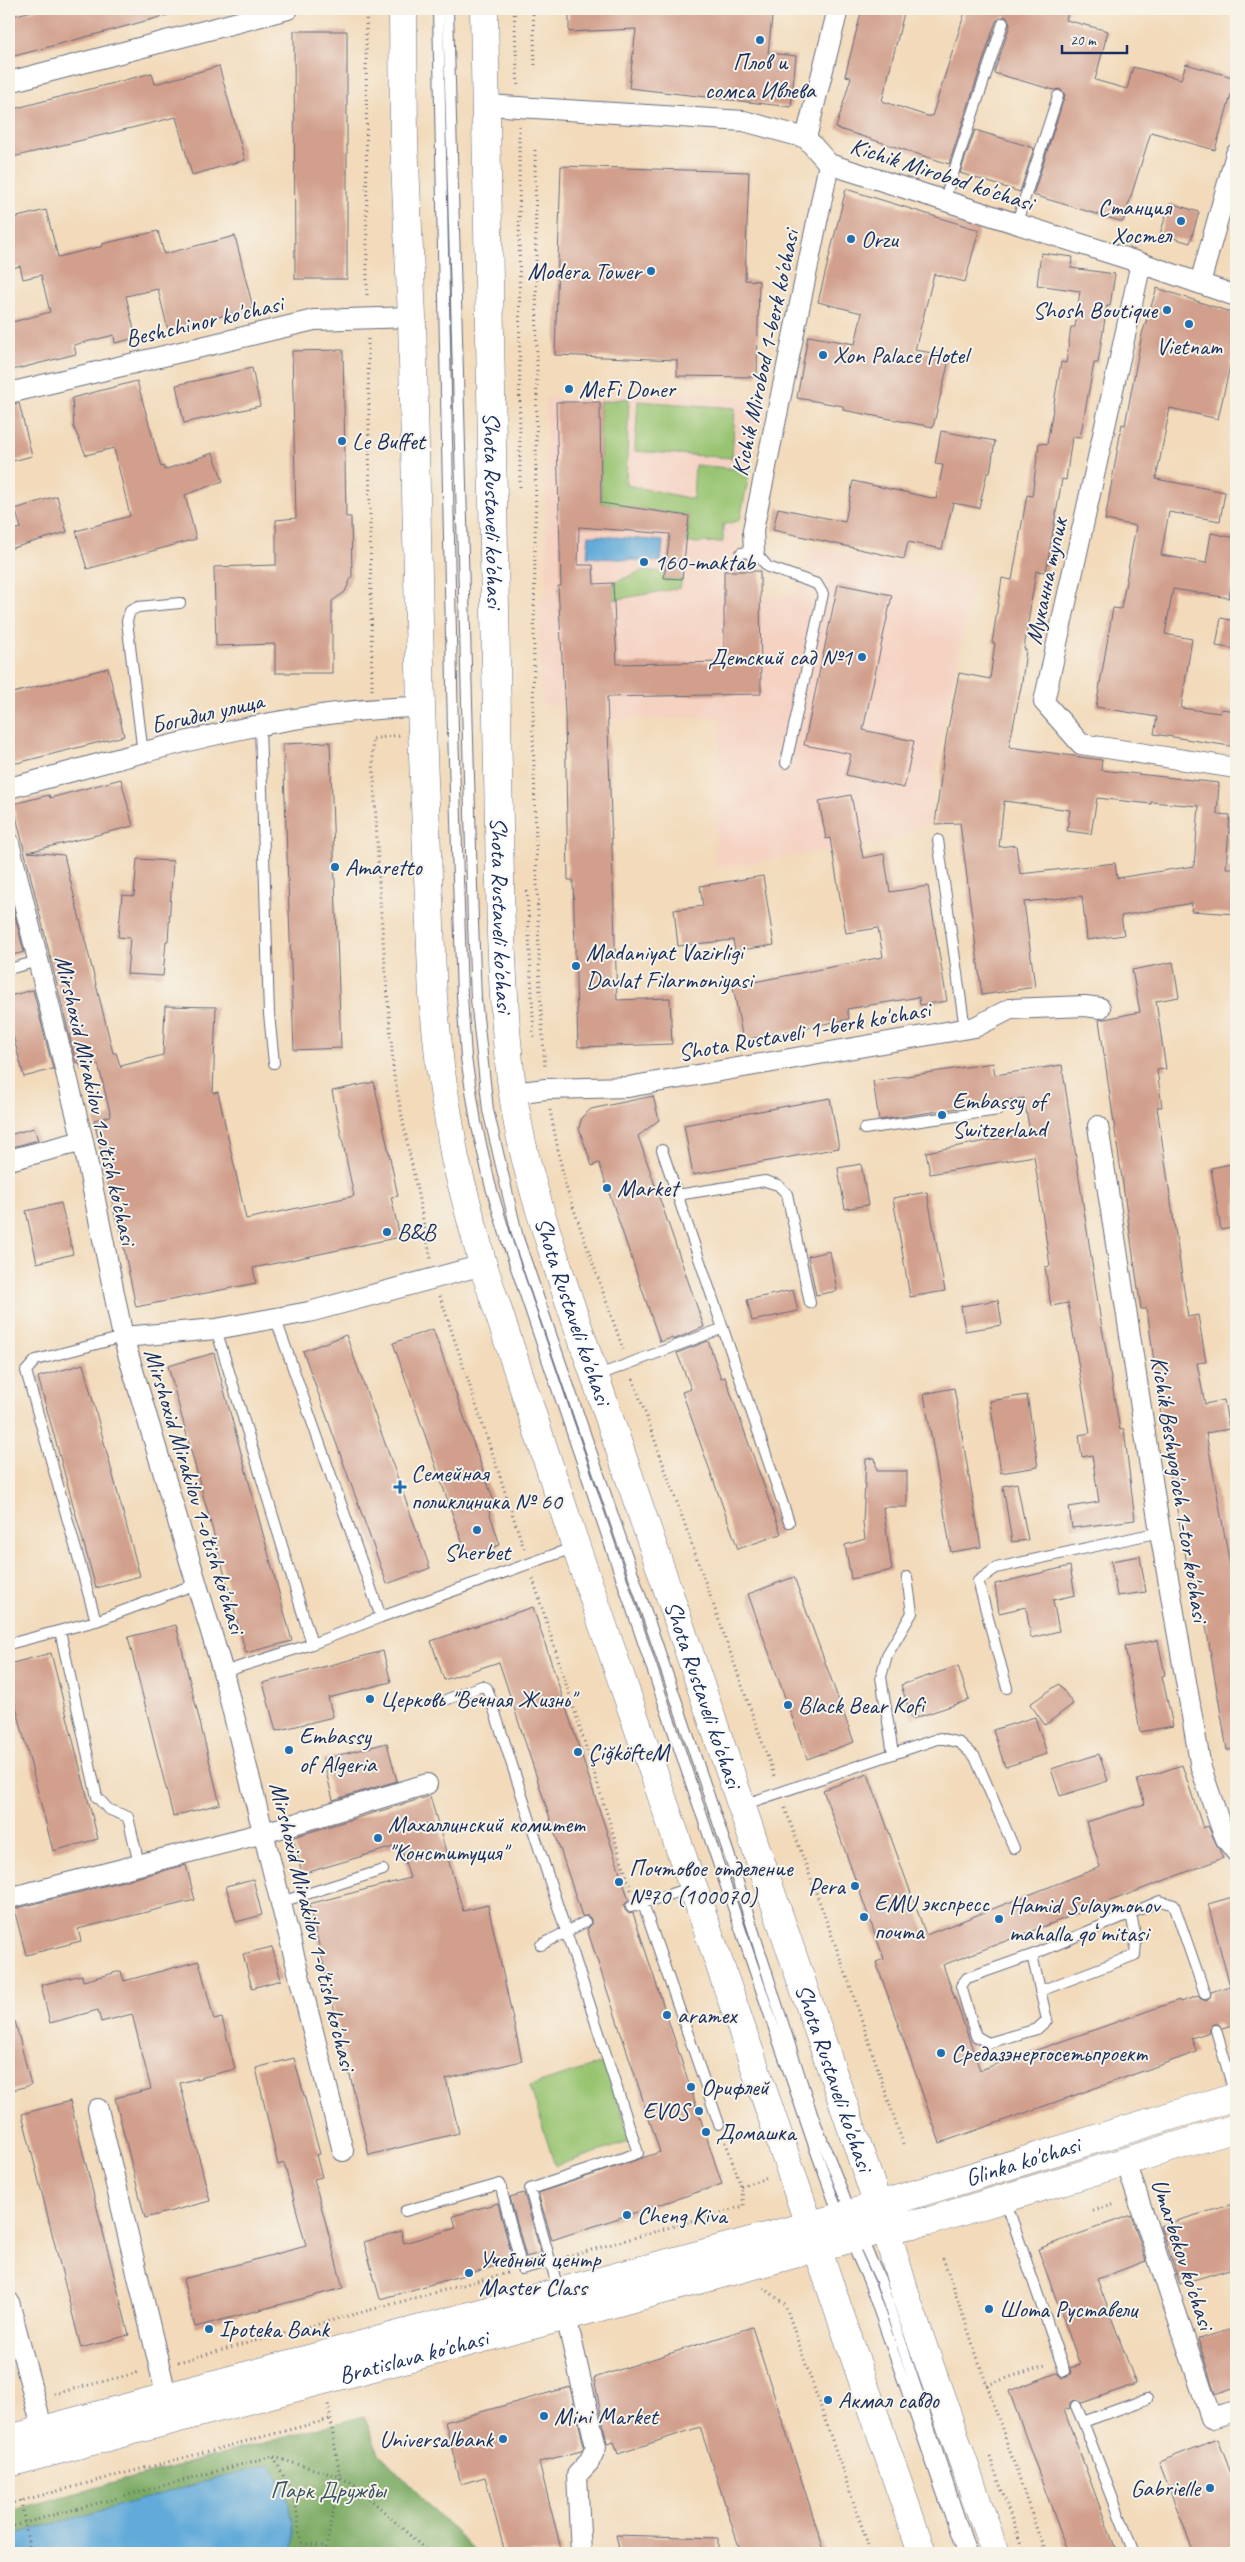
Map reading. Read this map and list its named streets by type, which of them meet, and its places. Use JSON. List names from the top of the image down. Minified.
{"streets":{"main road":["Shota Rustaveli ko'chasi","Glinka ko'chasi","Bratislava ko'chasi"],"street":["Kichik Mirobod ko'chasi","Beshchinor ko'chasi","Kichik Mirobod 1-berk ko'chasi","Муканна тупик","Богидил улица","Shota Rustaveli 1-berk ko'chasi","Mirshoxid Mirakilov 1-o'tish ko'chasi","Kichik Beshyog'och 1-tor ko'chasi","Umarbekov ko'chasi"]},"crossings":[["Kichik Mirobod ko'chasi","Kichik Mirobod 1-berk ko'chasi"],["Kichik Mirobod ko'chasi","Муканна тупик"],["Shota Rustaveli ko'chasi","Shota Rustaveli 1-berk ko'chasi"],["Shota Rustaveli ko'chasi","Glinka ko'chasi"],["Glinka ko'chasi","Umarbekov ko'chasi"],["Glinka ko'chasi","Bratislava ko'chasi"]],"parks":["Парк Дружбы"],"places":{"other":["Плов и сомса Ивлева","Станция Хостел","Orzu","Modera Tower","Shosh Boutique","Vietnam","Xon Palace Hotel","MeFi Doner","Le Buffet","160-maktab","Детский сад №1","Amaretto","Madaniyat Vazirligi Davlat Filarmoniyasi","Embassy of Switzerland","Market","B&B","Sherbet","Церковь \"Вечная Жизнь\"","Black Bear Kofi","Embassy of Algeria","ÇiğköfteM","Махаллинский комитет \"Конституция\"","Почтовое отделение №70 (100070)","Pera","EMU экспресс почта","Hamid Sulaymonov mahalla qoʻmitasi","aramex","Средазэнергосетьпроект","Орифлей","EVOS","Домашка","Cheng Kiva","Учебный центр Master Class","Шота Руставели","Ipoteka Bank","Акмал савдо","Mini Market","Universalbank","Gabrielle"],"health":["Семейная поликлиника № 60"]},"scale_bar":"20 m"}
